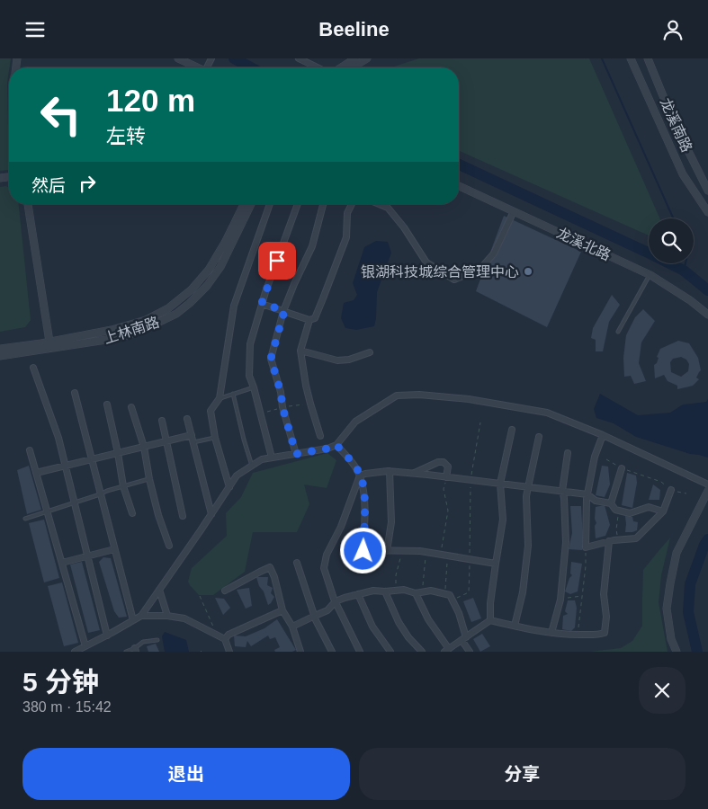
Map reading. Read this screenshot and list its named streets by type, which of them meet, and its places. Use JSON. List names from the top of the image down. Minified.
{"streets":{"street":["龙溪南路","龙溪北路","上林南路"]},"places":["银湖科技城综合管理中心"],"page":{"header":"Beeline","turn":["120 m","左转"],"then":"然后","heading":["5 分钟","380 m · 15:42"],"buttons":["退出","分享"]}}
